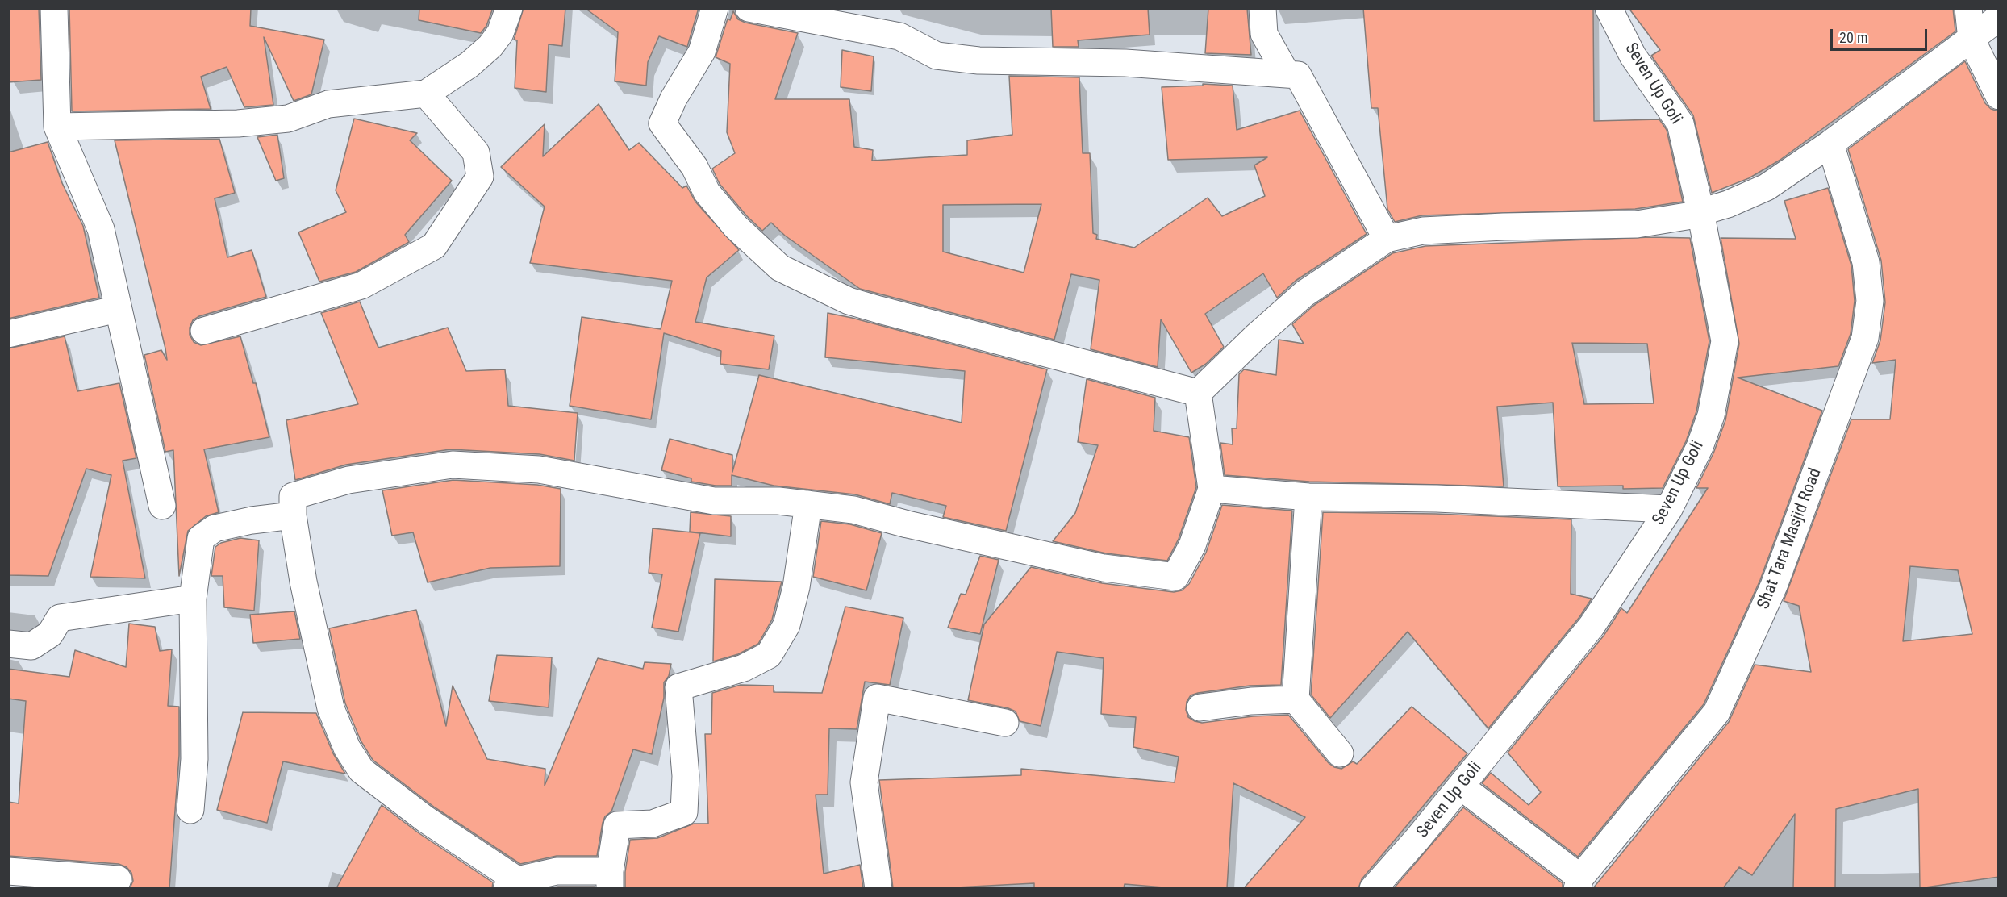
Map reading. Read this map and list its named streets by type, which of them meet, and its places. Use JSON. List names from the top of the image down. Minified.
{"streets":{"street":["Seven Up Goli","Shat Tara Masjid Road"]},"scale_bar":"20 m"}
